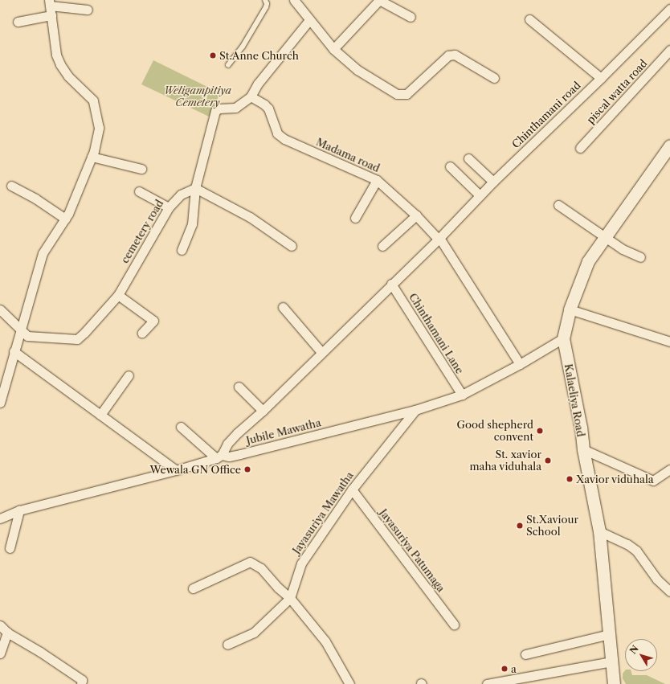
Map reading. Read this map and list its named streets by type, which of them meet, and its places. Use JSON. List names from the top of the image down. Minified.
{"streets":{"street":["piscal watta road","Chinthamani road","Madama road","cemetery road","Chinthamani Lane","Kalaeliya Road","Jubile Mawatha","Jayasuriya Mawatha","Jayasuriya Patumaga"]},"crossings":[["Chinthamani road","Madama road"],["Chinthamani road","Chinthamani Lane"],["Chinthamani road","Jubile Mawatha"],["Madama road","Jubile Mawatha"],["Chinthamani Lane","Jubile Mawatha"],["Kalaeliya Road","Jubile Mawatha"],["Jubile Mawatha","Jayasuriya Mawatha"],["Jayasuriya Mawatha","Jayasuriya Patumaga"]],"parks":["Weligampitiya Cemetery"],"places":["St.Anne Church","Good shepherd convent","St. xavior maha viduhala","Wewala GN Office","Xavior viduhala","St.Xaviour School","a"],"north":"top left"}
